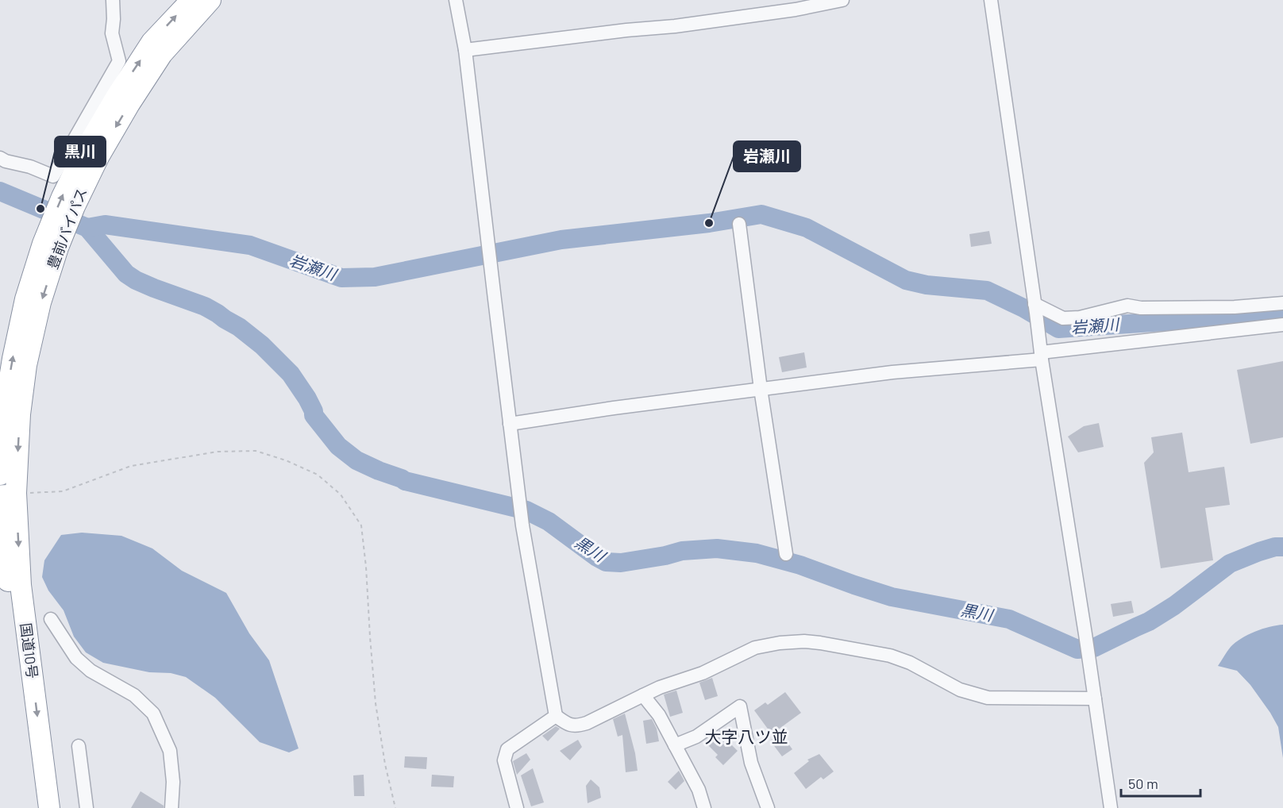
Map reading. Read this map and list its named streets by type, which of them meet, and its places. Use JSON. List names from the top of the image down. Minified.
{"streets":{"highway":["豊前バイパス","国道10号"]},"crossings":[["豊前バイパス","国道10号"]],"districts":["大字八ツ並"],"water":["岩瀬川","黒川"],"places":["黒川","岩瀬川"],"scale_bar":"50 m"}
